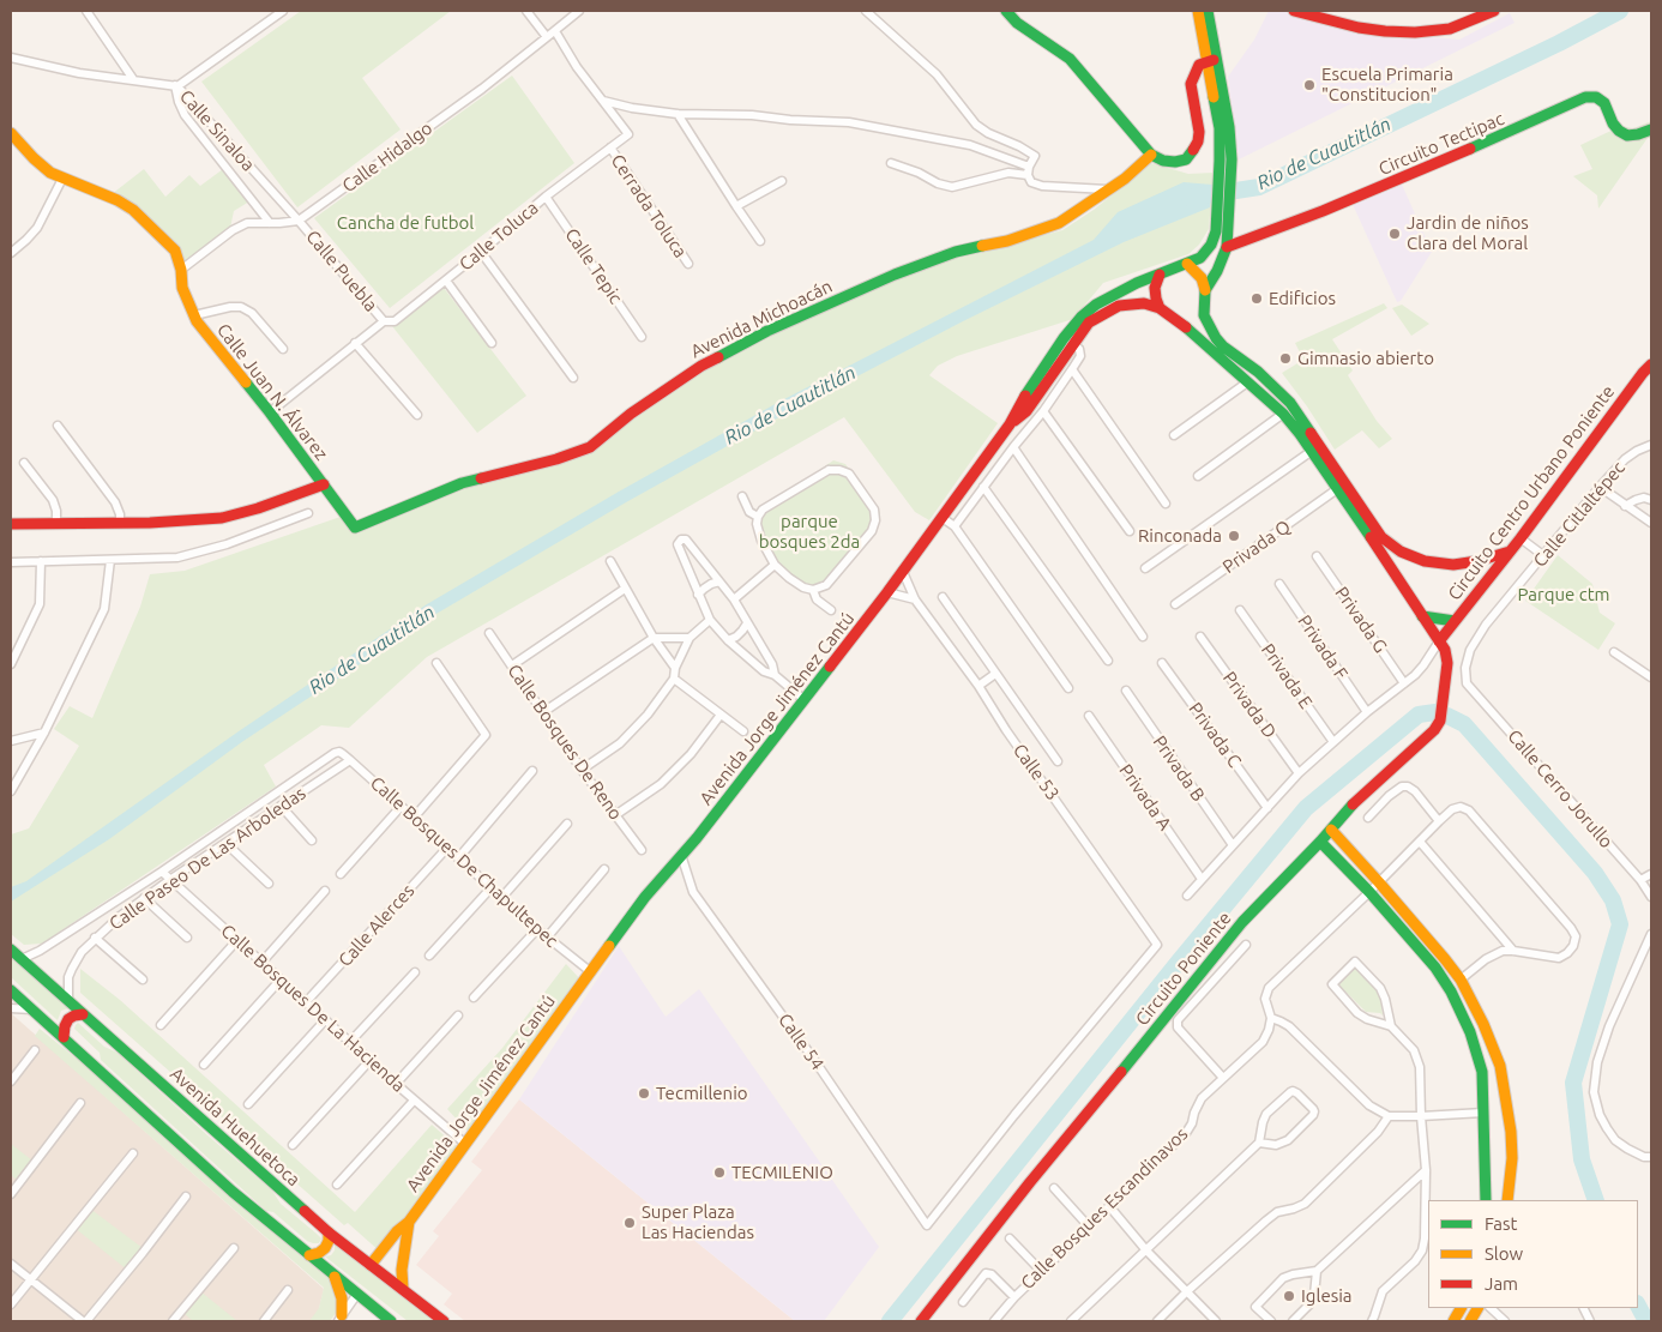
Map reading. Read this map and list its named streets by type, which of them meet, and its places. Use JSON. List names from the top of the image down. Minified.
{"streets":{"main road":["Circuito Tectipac","Avenida Michoacán","Calle Juan N. Álvarez","Circuito Centro Urbano Poniente","Avenida Jorge Jiménez Cantú","Circuito Poniente","Avenida Huehuetoca"],"street":["Calle Sinaloa","Calle Hidalgo","Cerrada Toluca","Calle Toluca","Calle Tepic","Calle Puebla","Calle Citlaltépec","Privada Q","Privada G","Privada F","Privada E","Privada D","Privada C","Calle Bosques De Reno","Privada B","Calle 53","Calle Cerro Jorullo","Privada A","Calle Paseo De Las Arboledas","Calle Bosques De Chapultepec","Calle Alerces","Calle Bosques De La Hacienda","Calle 54","Calle Bosques Escandinavos"]},"crossings":[["Calle Sinaloa","Calle Hidalgo"],["Calle Sinaloa","Calle Puebla"],["Calle Hidalgo","Calle Toluca"],["Calle Hidalgo","Calle Puebla"],["Cerrada Toluca","Calle Toluca"],["Calle Toluca","Calle Tepic"],["Calle Toluca","Calle Puebla"],["Calle Toluca","Calle Juan N. Álvarez"],["Avenida Michoacán","Calle Juan N. Álvarez"],["Circuito Centro Urbano Poniente","Circuito Poniente"],["Calle Citlaltépec","Calle Cerro Jorullo"],["Privada Q","Circuito Poniente"],["Avenida Jorge Jiménez Cantú","Calle 53"],["Avenida Jorge Jiménez Cantú","Calle Bosques De Chapultepec"],["Avenida Jorge Jiménez Cantú","Circuito Poniente"],["Avenida Jorge Jiménez Cantú","Calle Bosques De La Hacienda"],["Avenida Jorge Jiménez Cantú","Calle 54"],["Avenida Jorge Jiménez Cantú","Avenida Huehuetoca"],["Calle 53","Calle 54"],["Calle Paseo De Las Arboledas","Calle Bosques De Chapultepec"],["Calle Paseo De Las Arboledas","Calle Bosques De La Hacienda"],["Calle Paseo De Las Arboledas","Avenida Huehuetoca"],["Calle Bosques De Chapultepec","Calle Alerces"],["Calle Alerces","Calle Bosques De La Hacienda"]],"water":["Rio de Cuautitlán"],"parks":["Cancha de futbol","parque bosques 2da","Parque ctm"],"places":["Escuela Primaria \"Constitucion\"","Jardin de niños Clara del Moral","Edificios","Gimnasio abierto","Rinconada","Tecmillenio","TECMILENIO","Super Plaza Las Haciendas","Iglesia"],"legend":["Fast","Slow","Jam"]}
